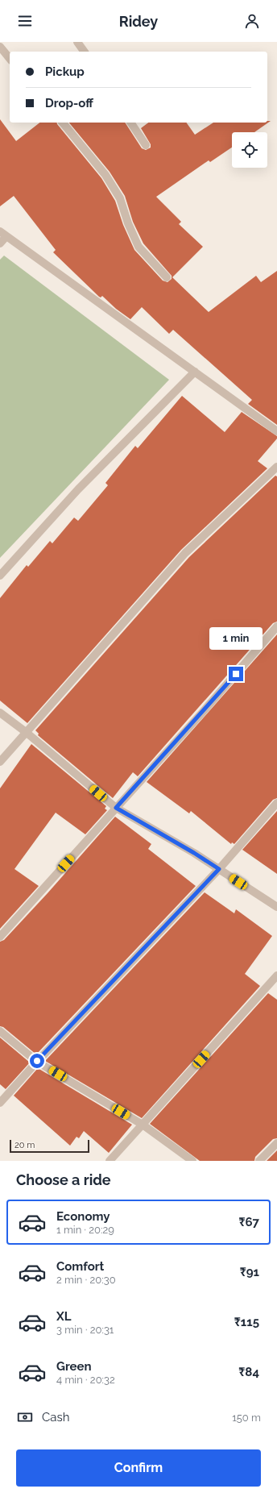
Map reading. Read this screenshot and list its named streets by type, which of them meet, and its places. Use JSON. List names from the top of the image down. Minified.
{"scale_bar":"20 m","page":{"header":"Ridey","banner":["Pickup","Drop-off"],"bubble":"1 min","scale":"20 m","heading":"Choose a ride","list":[{"name":"Economy","note":"1 min · 20:29","value":"₹67"},{"name":"Comfort","note":"2 min · 20:30","value":"₹91"},{"name":"XL","note":"3 min · 20:31","value":"₹115"},{"name":"Green","note":"4 min · 20:32","value":"₹84"}],"pay":["Cash","150 m"],"buttons":"Confirm"}}
